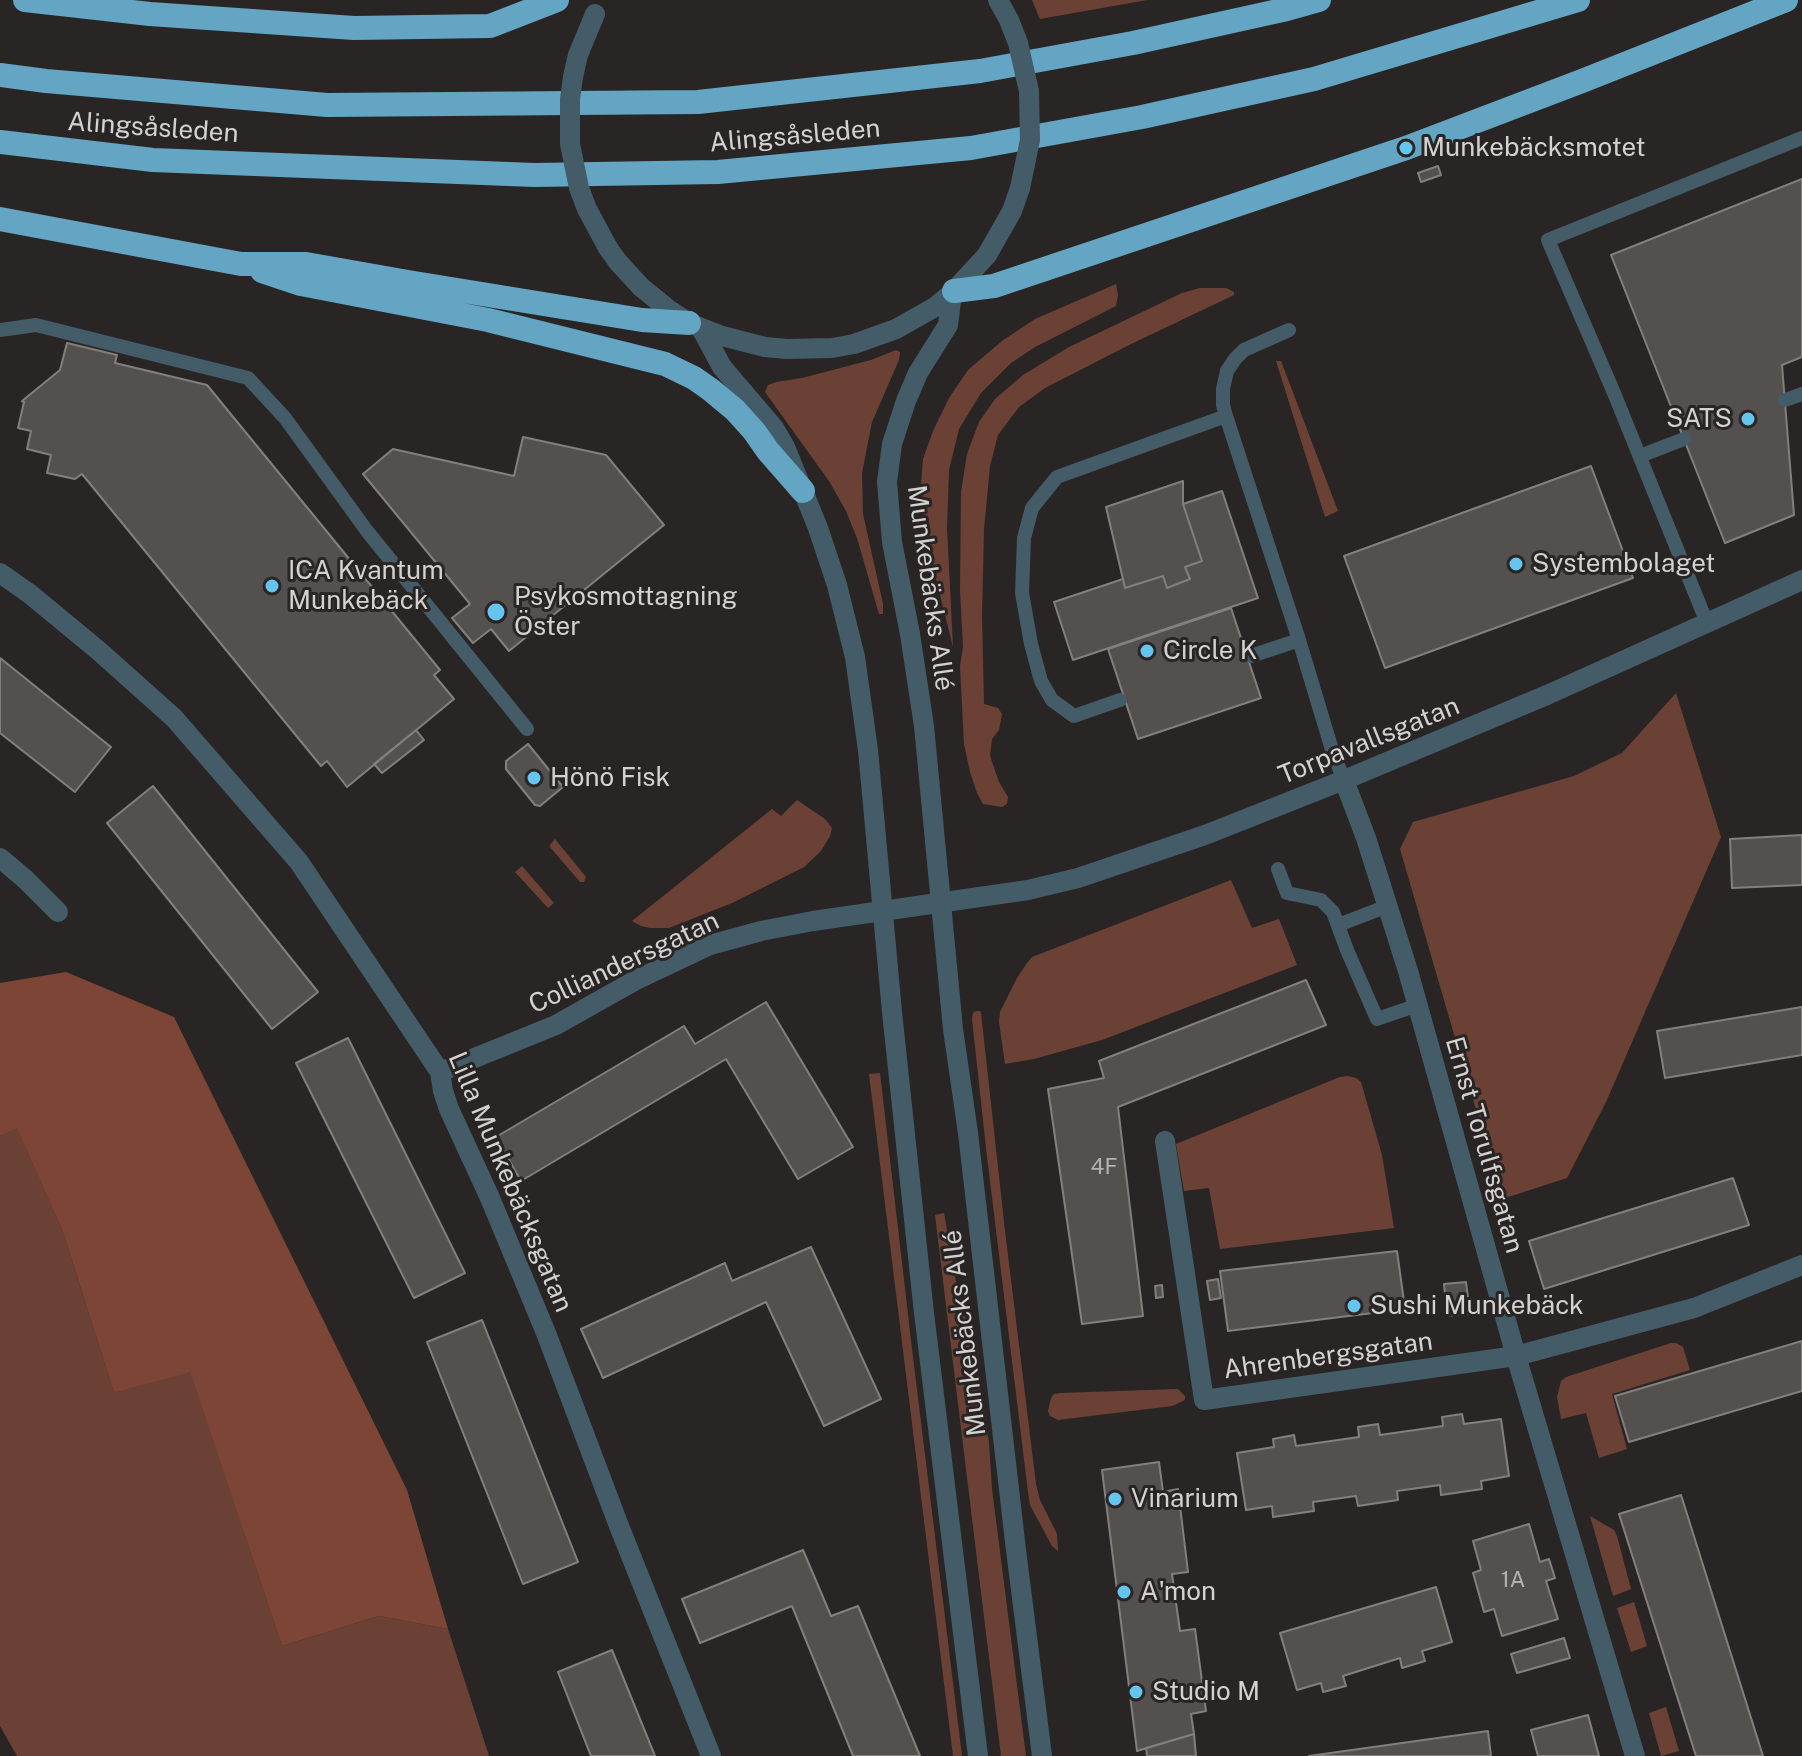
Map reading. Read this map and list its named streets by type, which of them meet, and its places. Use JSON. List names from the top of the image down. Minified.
{"streets":{"highway":["Alingsåsleden"],"street":["Munkebäcks Allé","Torpavallsgatan","Colliandersgatan","Ernst Torulfsgatan","Lilla Munkebäcksgatan","Ahrenbergsgatan"]},"crossings":[["Munkebäcks Allé","Torpavallsgatan"],["Munkebäcks Allé","Colliandersgatan"],["Torpavallsgatan","Ernst Torulfsgatan"],["Colliandersgatan","Lilla Munkebäcksgatan"],["Ernst Torulfsgatan","Ahrenbergsgatan"]],"places":["Munkebäcksmotet","SATS","Systembolaget","ICA Kvantum Munkebäck","Psykosmottagning Öster","Circle K","Hönö Fisk","Sushi Munkebäck","Vinarium","A'mon","Studio M"],"house_numbers":["4F","1A"]}
